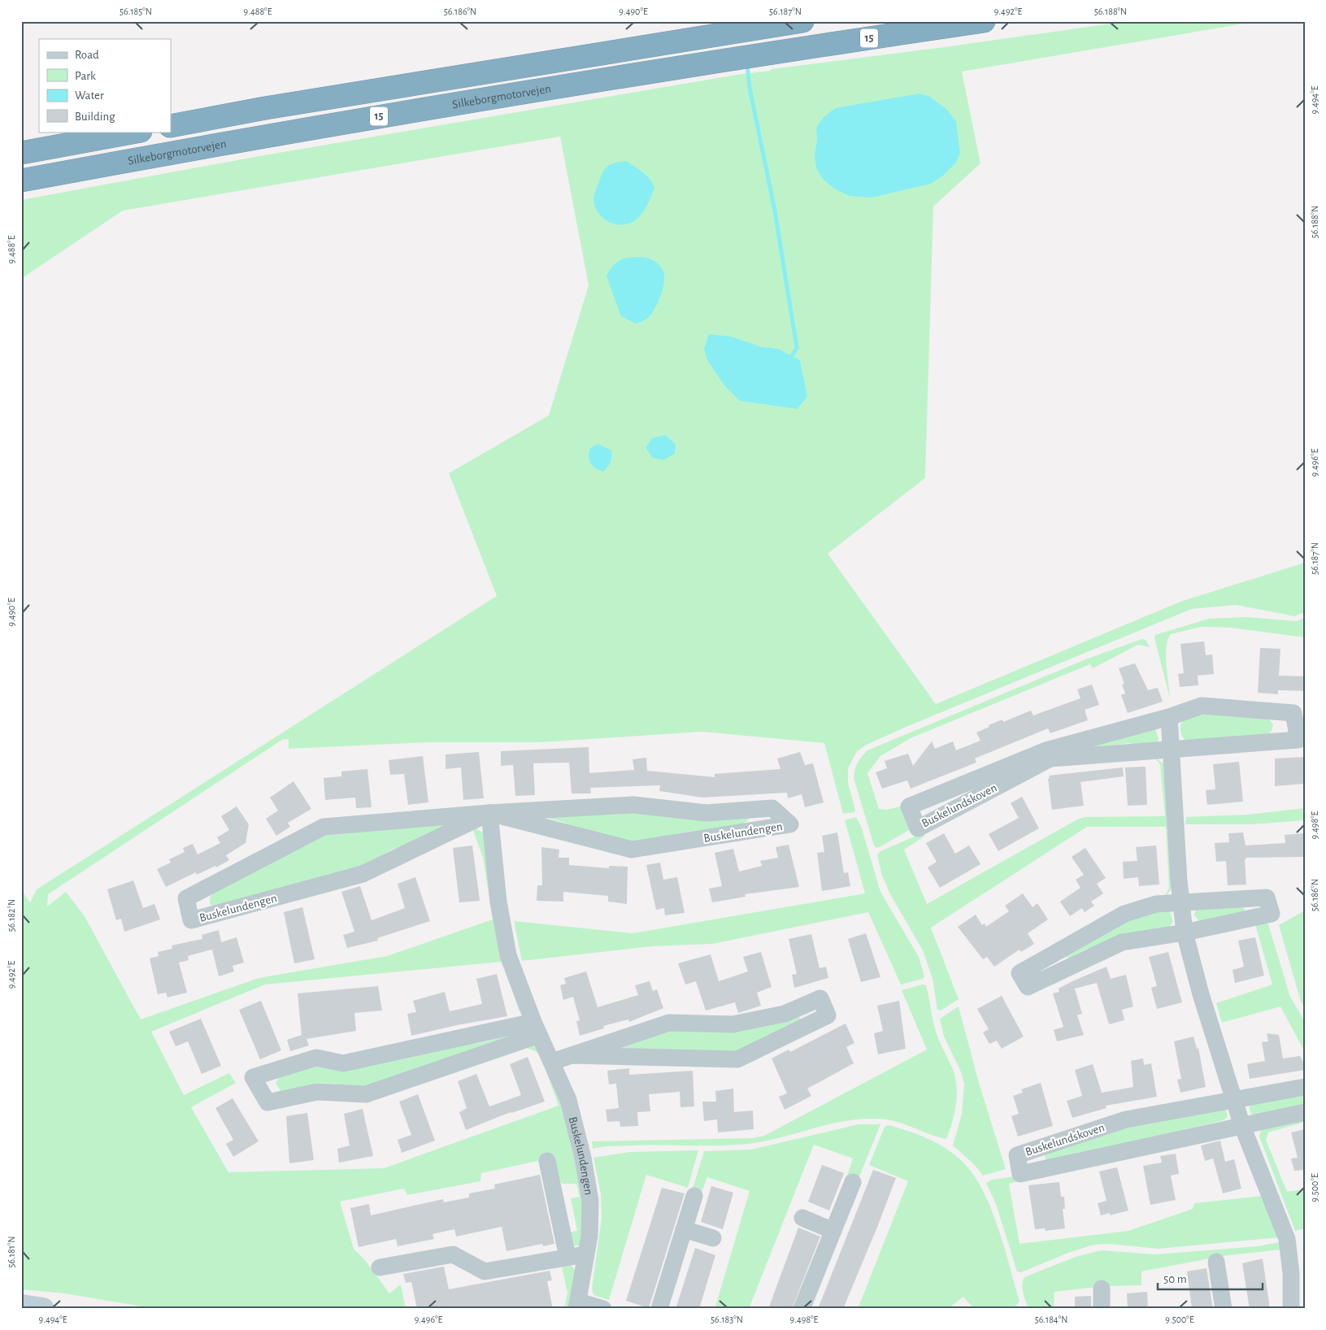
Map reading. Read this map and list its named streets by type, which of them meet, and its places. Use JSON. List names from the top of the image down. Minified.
{"streets":{"highway":["15","Silkeborgmotorvejen"],"street":["Buskelundskoven","Buskelundengen"]},"legend":["Road","Park","Water","Building"],"scale_bar":"50 m","coordinates":["56.185°N","9.488°E","56.186°N","9.490°E","56.187°N","9.492°E","56.188°N","9.494°E","9.496°E","9.498°E","56.182°N","9.500°E","56.181°N","56.183°N","56.184°N"]}
